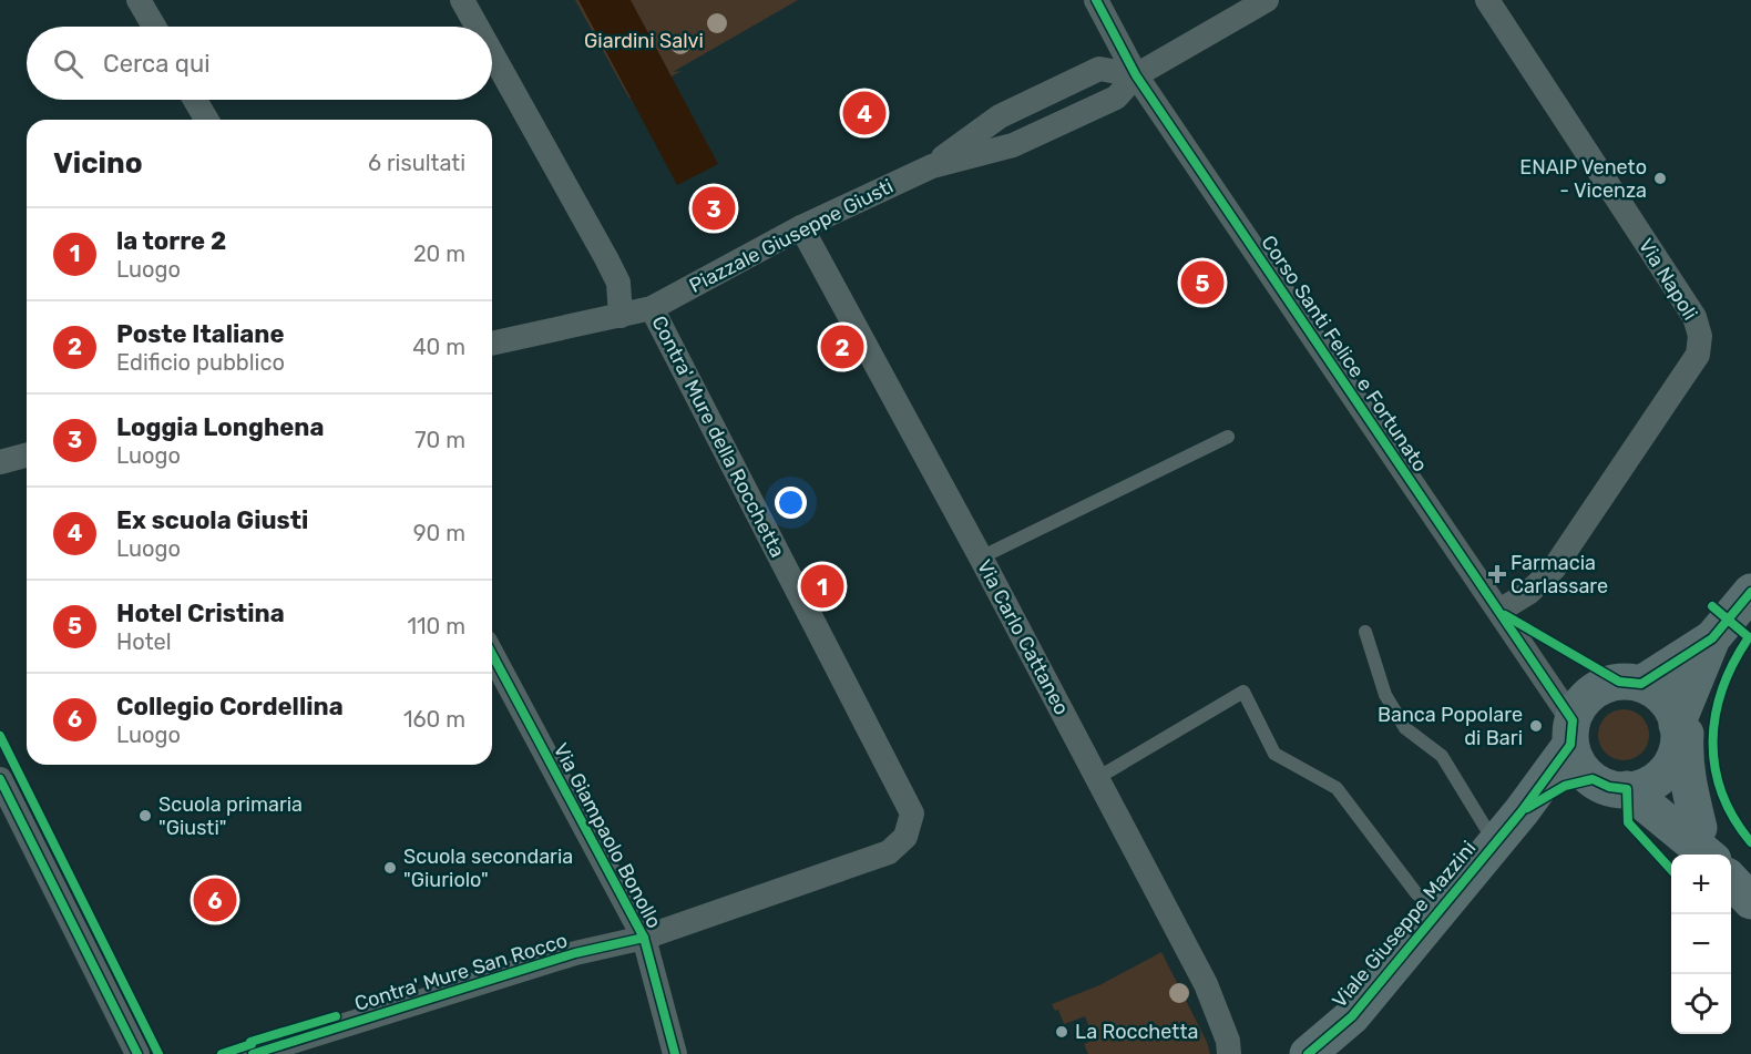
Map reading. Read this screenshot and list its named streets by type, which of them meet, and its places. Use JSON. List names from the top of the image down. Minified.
{"streets":{"main road":["Viale Giuseppe Mazzini"],"street":["Piazzale Giuseppe Giusti","Via Napoli","Corso Santi Felice e Fortunato","Contra' Mure della Rocchetta","Via Carlo Cattaneo","Via Giampaolo Bonollo","Contra' Mure San Rocco"]},"crossings":[["Piazzale Giuseppe Giusti","Corso Santi Felice e Fortunato"],["Piazzale Giuseppe Giusti","Contra' Mure della Rocchetta"],["Piazzale Giuseppe Giusti","Via Carlo Cattaneo"],["Via Napoli","Corso Santi Felice e Fortunato"],["Corso Santi Felice e Fortunato","Viale Giuseppe Mazzini"],["Contra' Mure della Rocchetta","Contra' Mure San Rocco"],["Via Giampaolo Bonollo","Contra' Mure San Rocco"]],"parks":["Giardini Salvi"],"places":{"other":["ENAIP Veneto - Vicenza","Banca Popolare di Bari","Scuola primaria \"Giusti\"","Scuola secondaria \"Giuriolo\"","La Rocchetta"],"health":["Farmacia Carlassare"]},"page":{"search":"Cerca qui","pins":["4","3","5","2","1","6"],"heading":["Vicino","6 risultati"],"list":[{"mark":"1","name":"la torre 2","note":"Luogo","value":"20 m"},{"mark":"2","name":"Poste Italiane","note":"Edificio pubblico","value":"40 m"},{"mark":"3","name":"Loggia Longhena","note":"Luogo","value":"70 m"},{"mark":"4","name":"Ex scuola Giusti","note":"Luogo","value":"90 m"},{"mark":"5","name":"Hotel Cristina","note":"Hotel","value":"110 m"},{"mark":"6","name":"Collegio Cordellina","note":"Luogo","value":"160 m"}],"map_buttons":["+","−"]}}
